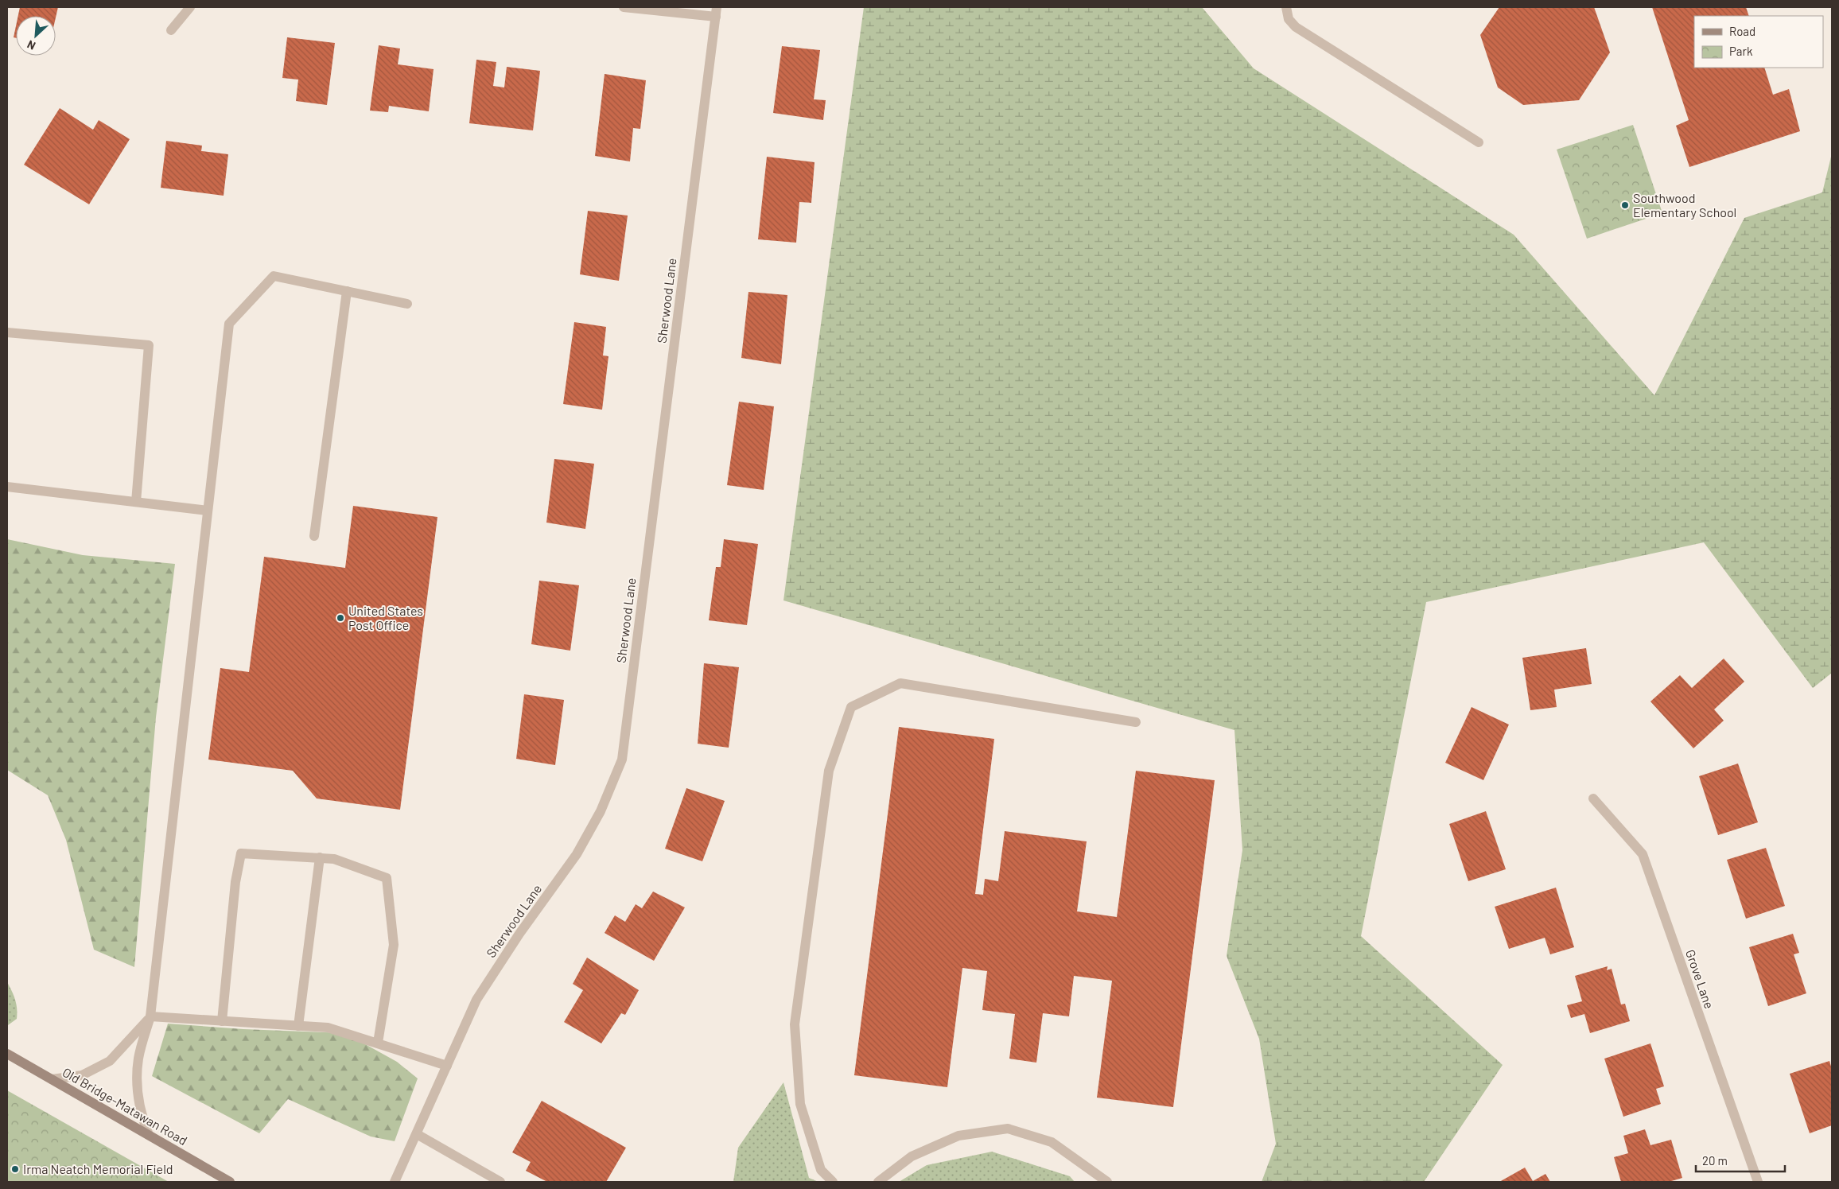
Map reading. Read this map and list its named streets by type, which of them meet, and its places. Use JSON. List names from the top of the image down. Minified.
{"streets":{"main road":["Old Bridge-Matawan Road"],"street":["Sherwood Lane","Grove Lane"]},"places":["Southwood Elementary School","United States Post Office","Irma Neatch Memorial Field"],"legend":["Road","Park"],"scale_bar":"20 m","north":"bottom left"}
